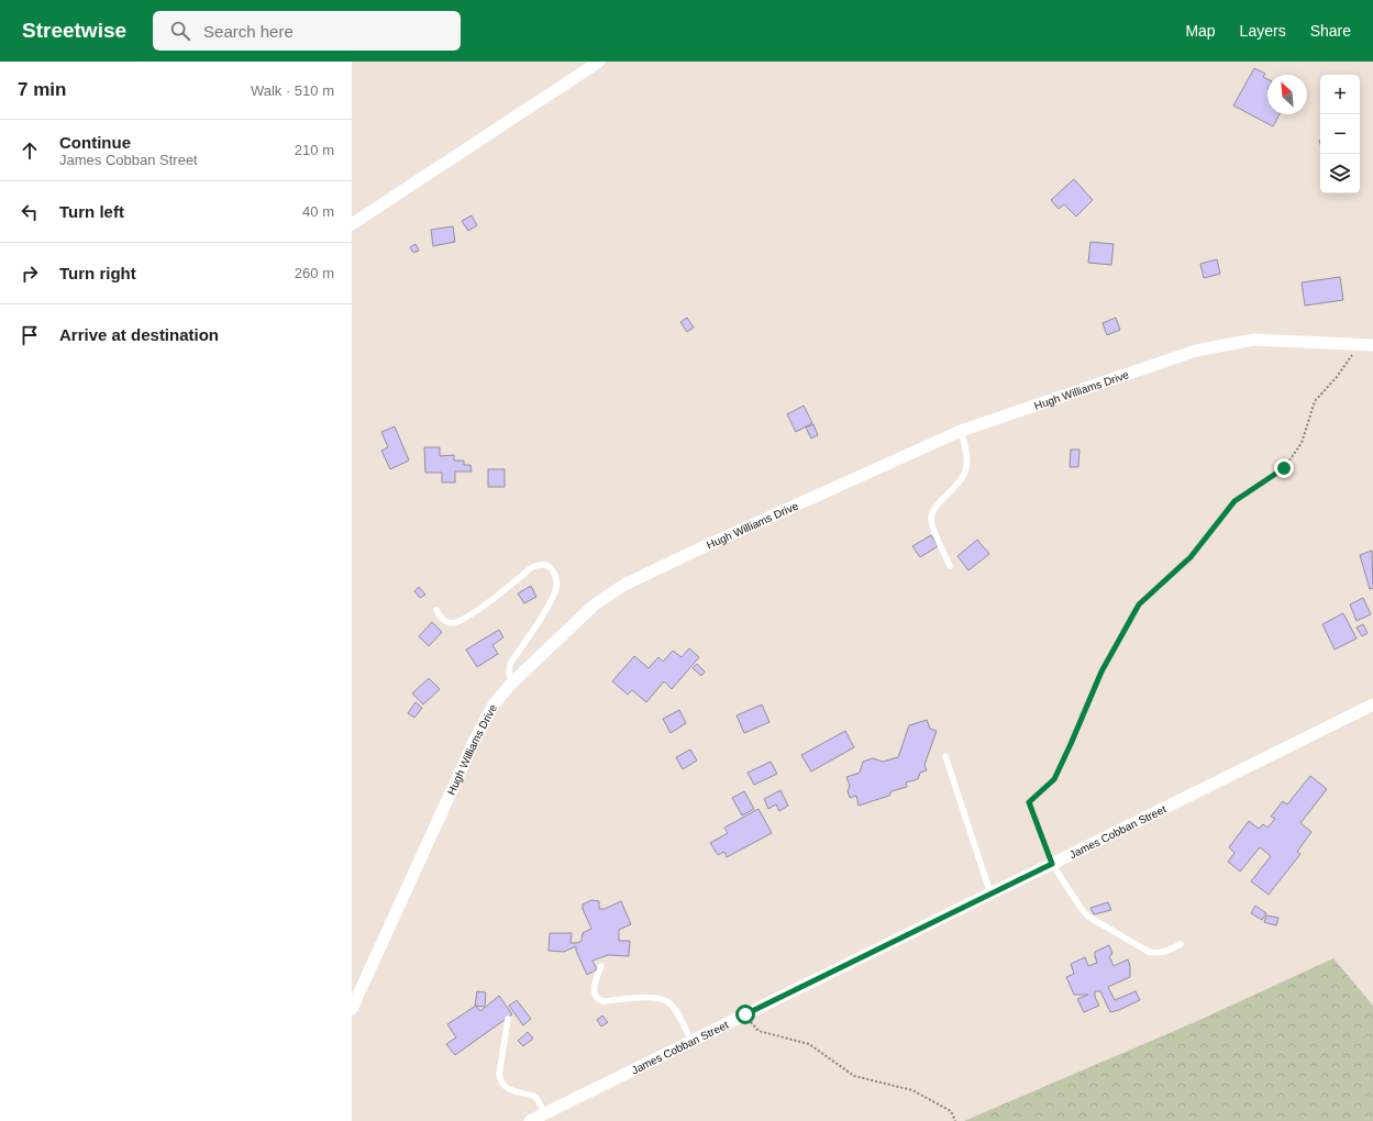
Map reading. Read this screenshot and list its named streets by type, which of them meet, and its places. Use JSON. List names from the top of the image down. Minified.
{"streets":{"street":["Hugh Williams Drive","James Cobban Street"]},"north":"top left","page":{"header":"Streetwise","search":"Search here","nav":["Map","Layers","Share"],"heading":["7 min","Walk · 510 m"],"map_buttons":["+","−"],"list":[["Continue","James Cobban Street","210 m"],["Turn left","40 m"],["Turn right","260 m"],"Arrive at destination"]}}
